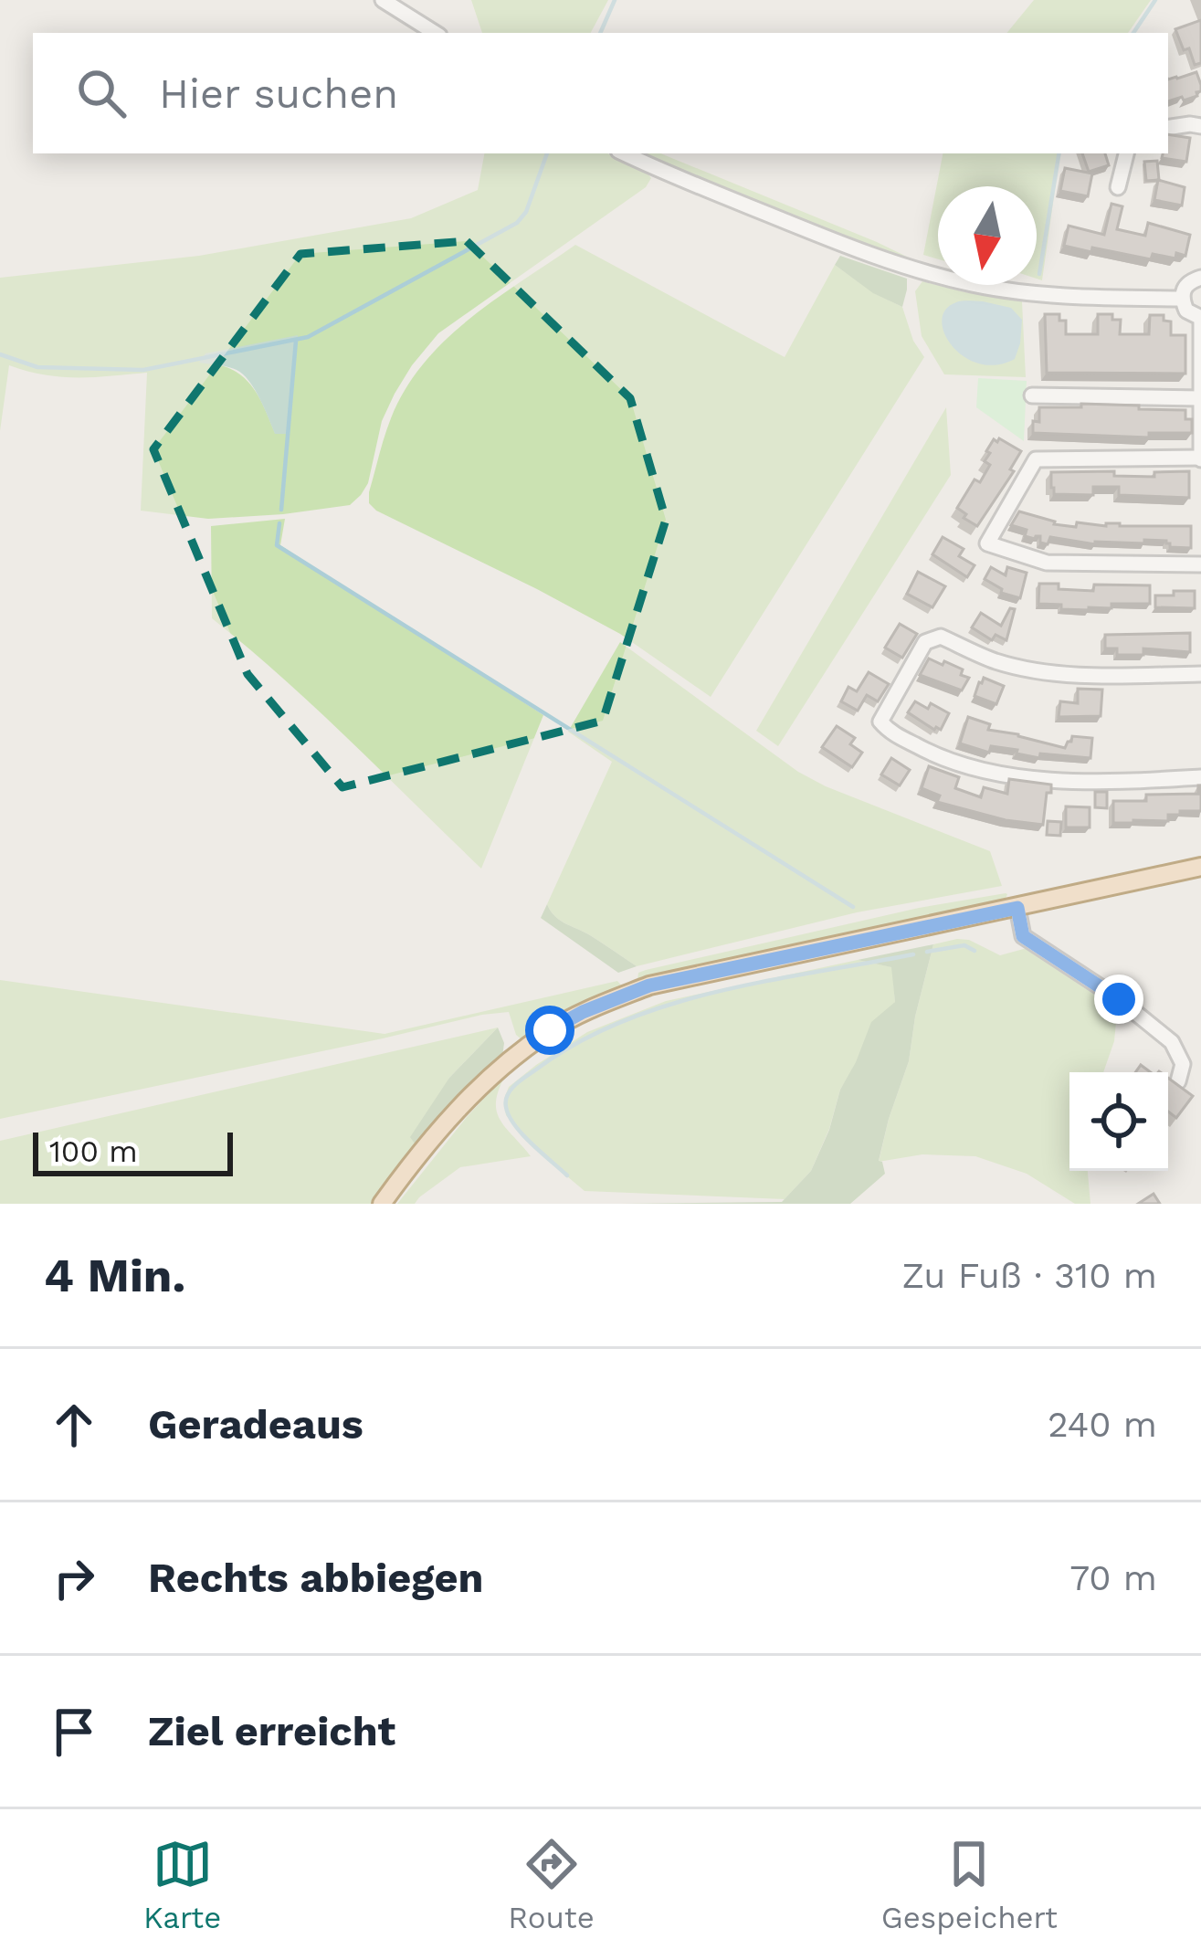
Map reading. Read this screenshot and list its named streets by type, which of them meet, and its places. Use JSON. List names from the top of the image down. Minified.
{"scale_bar":"100 m","north":"bottom","page":{"search":"Hier suchen","scale":"100 m","heading":["4 Min.","Zu Fuß · 310 m"],"list":[["Geradeaus","240 m"],["Rechts abbiegen","70 m"],"Ziel erreicht"],"nav":["Karte","Route","Gespeichert"]}}
